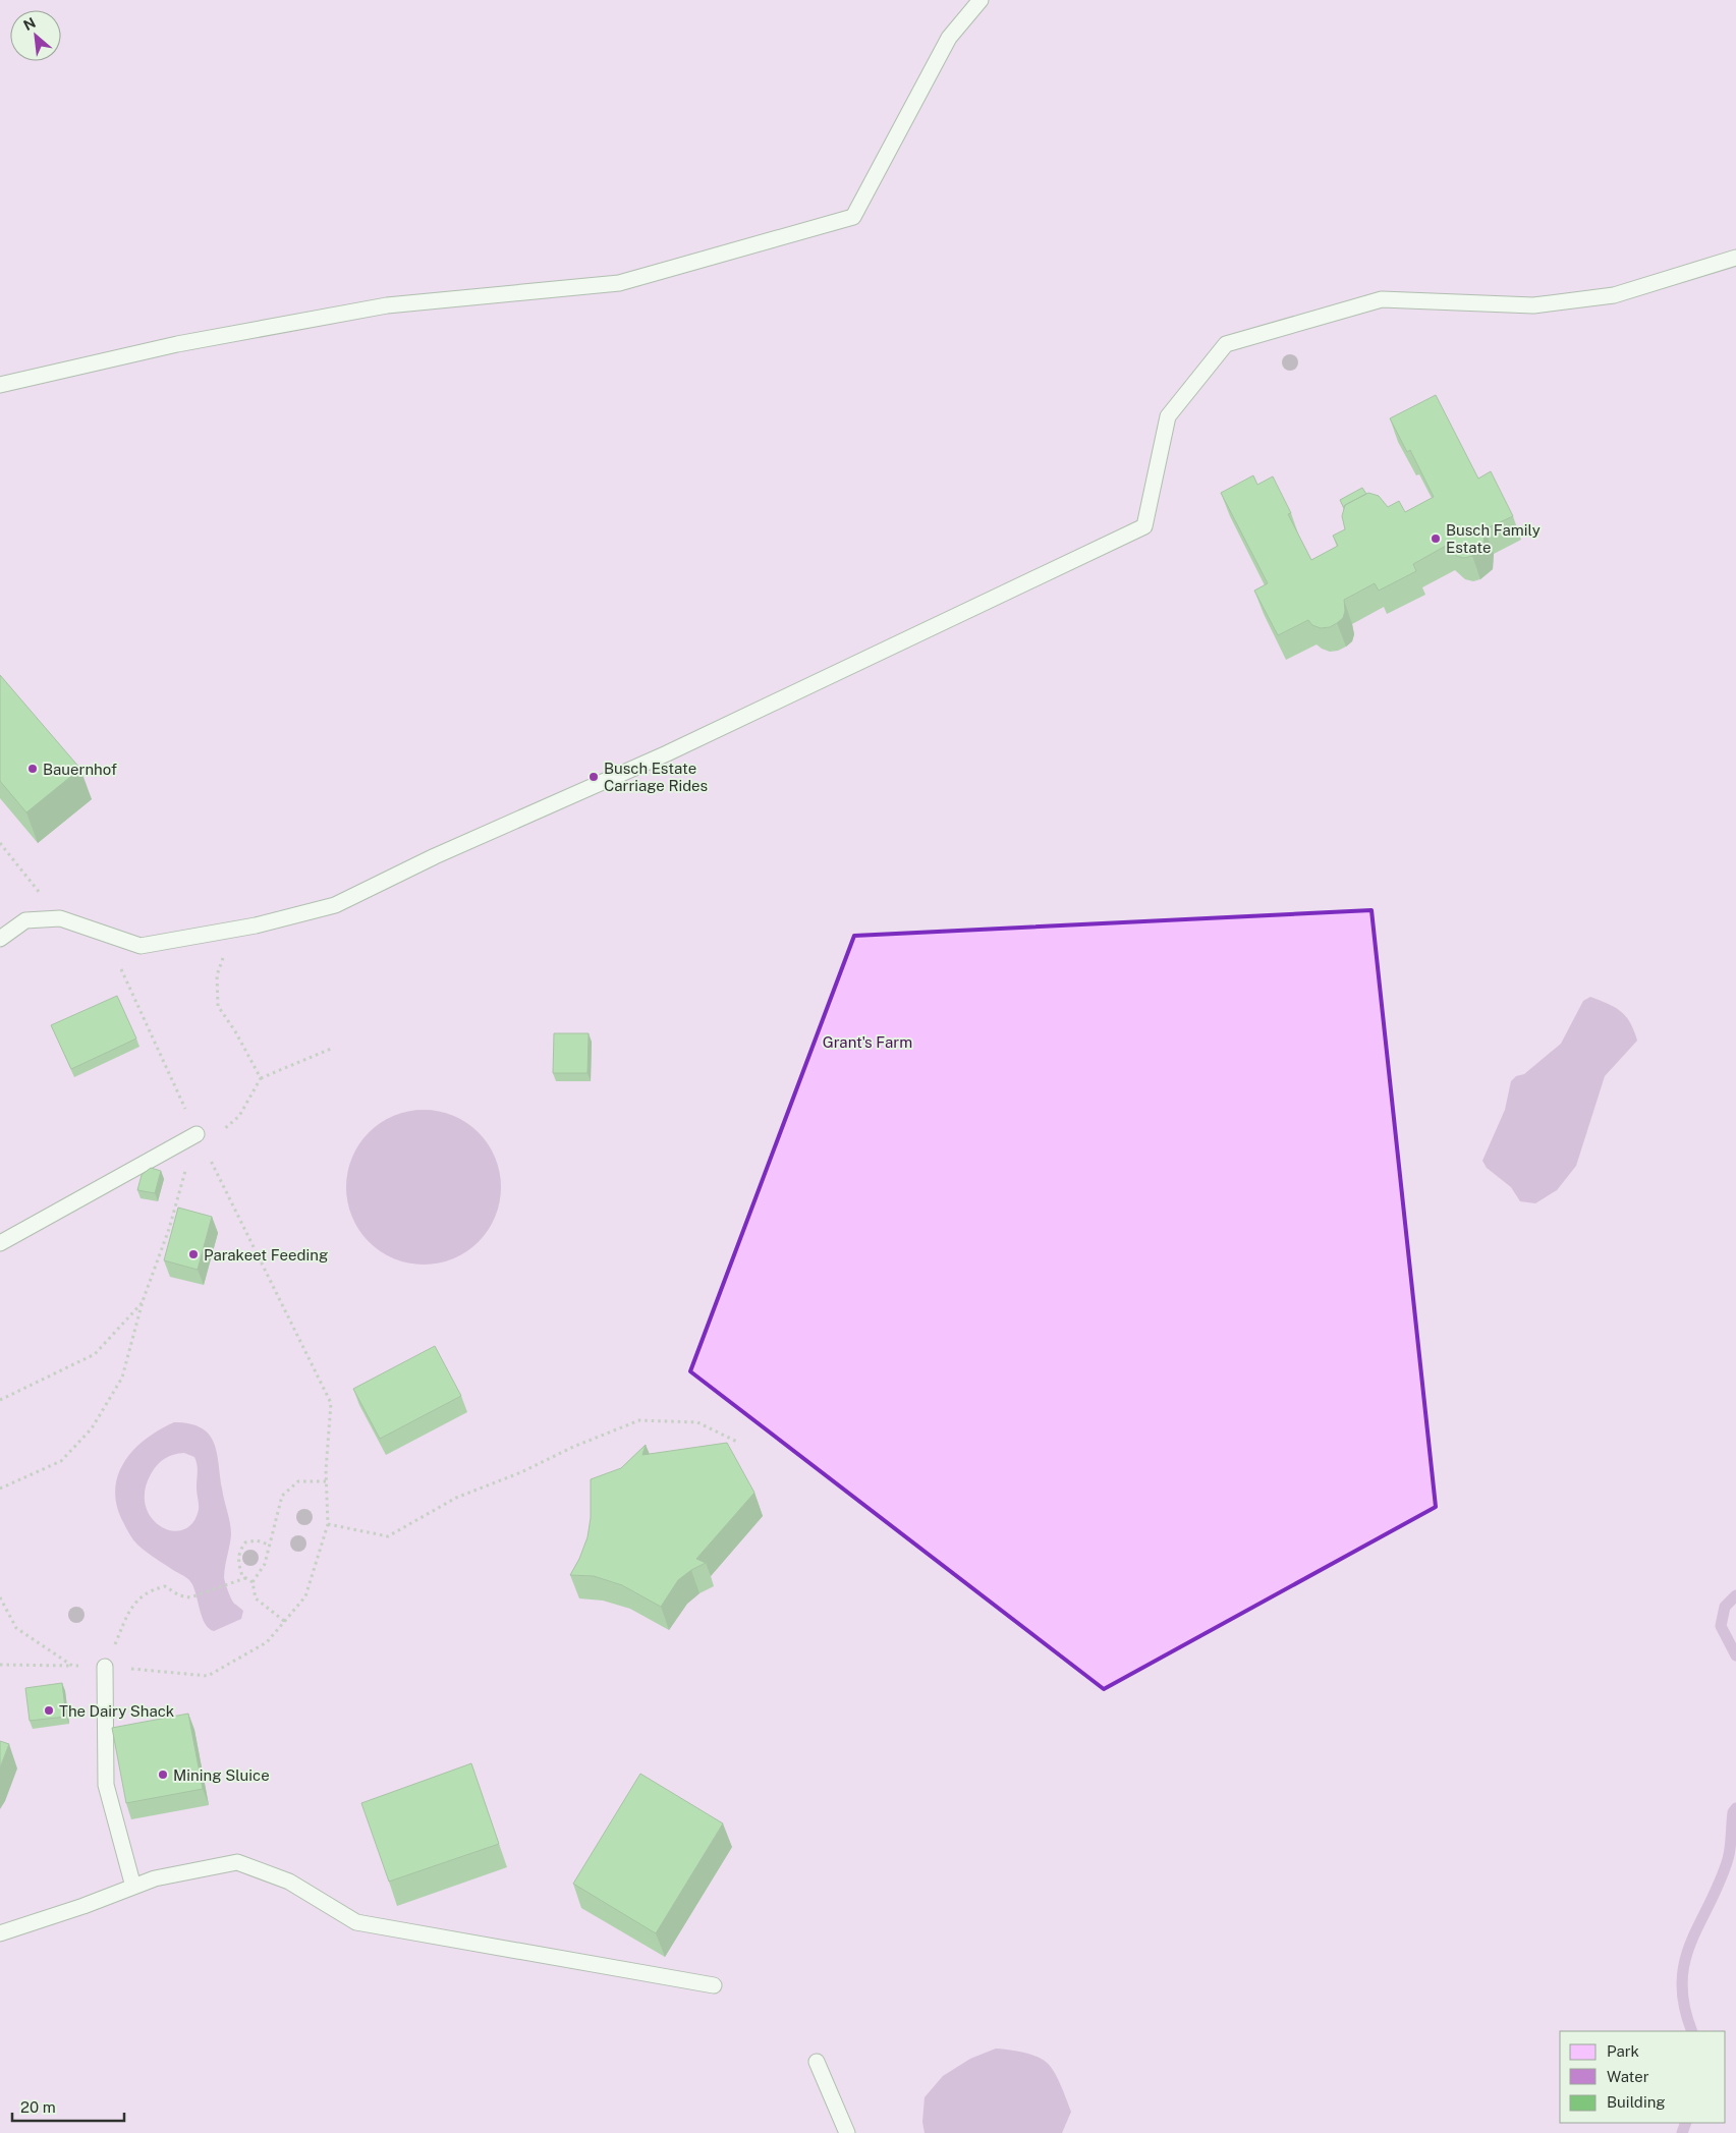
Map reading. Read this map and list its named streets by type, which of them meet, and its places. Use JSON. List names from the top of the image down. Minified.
{"parks":["Grant's Farm"],"places":["Busch Family Estate","Bauernhof","Busch Estate Carriage Rides","Parakeet Feeding","The Dairy Shack","Mining Sluice"],"legend":["Park","Water","Building"],"scale_bar":"20 m","north":"top left"}
